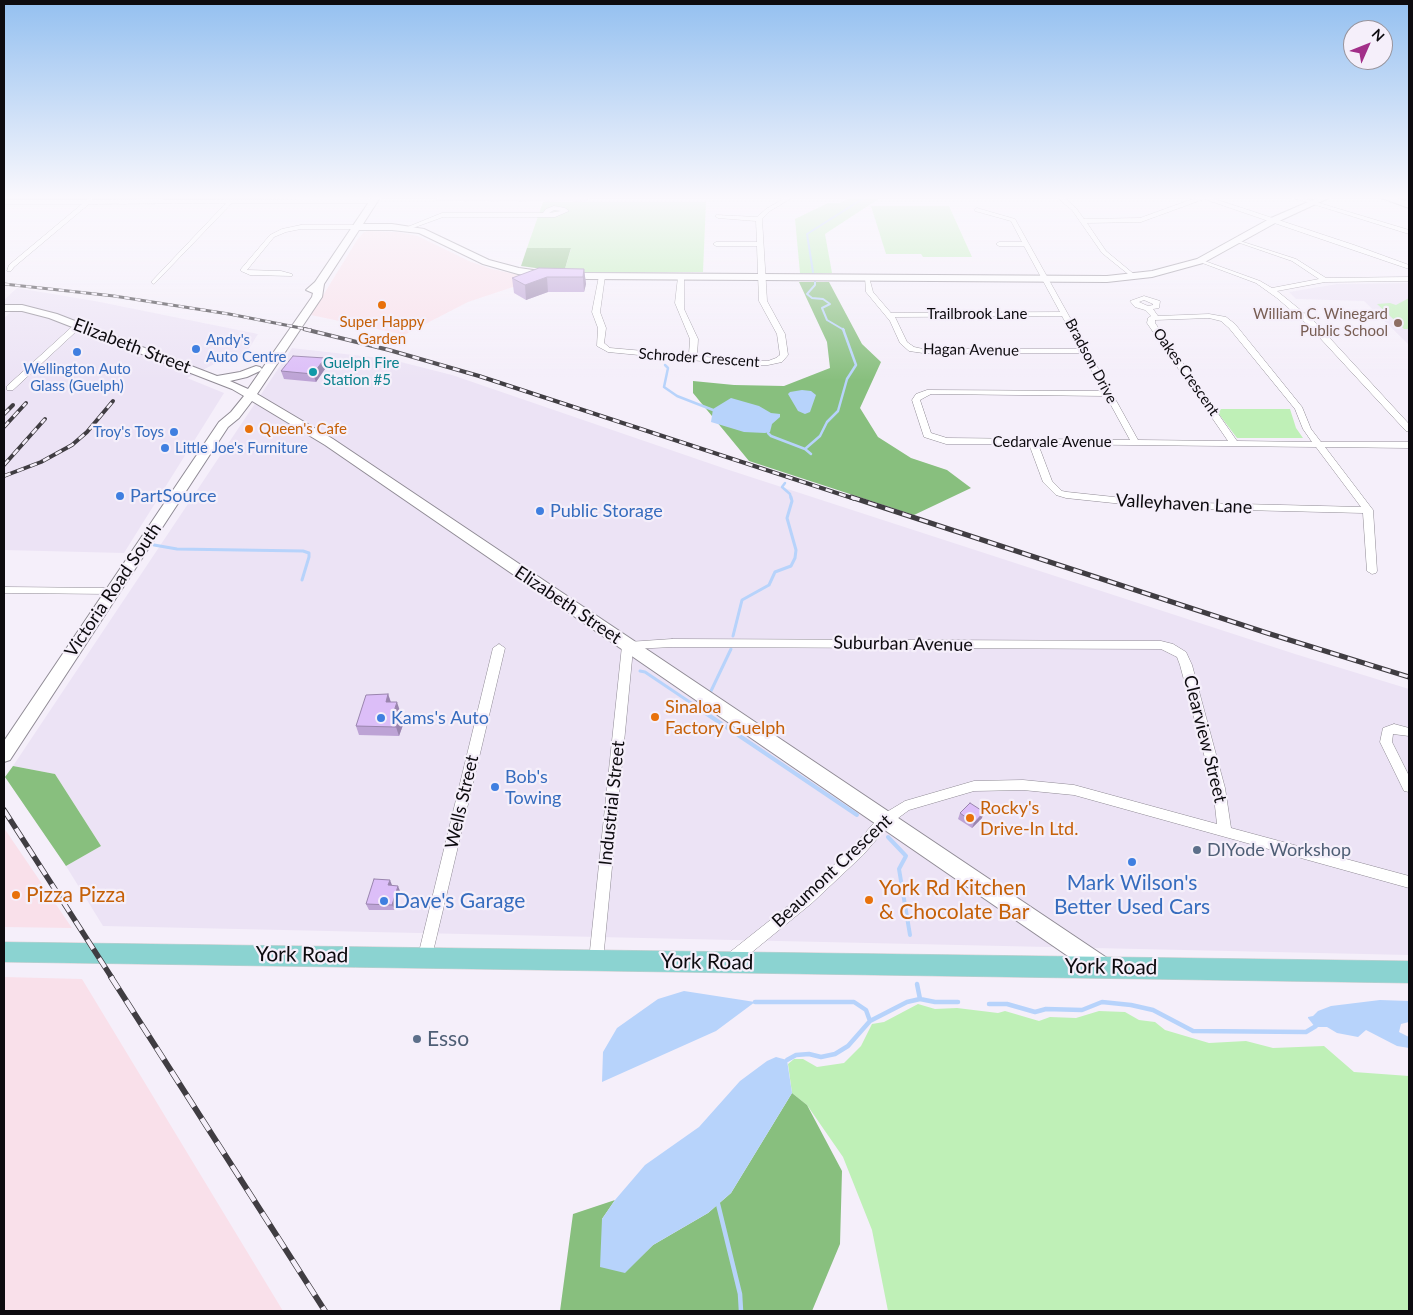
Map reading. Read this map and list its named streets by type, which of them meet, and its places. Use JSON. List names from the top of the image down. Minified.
{"streets":{"main road":["Elizabeth Street","Victoria Road South","York Road"],"street":["Trailbrook Lane","Hagan Avenue","Schroder Crescent","Bradson Drive","Oakes Crescent","Cedarvale Avenue","Valleyhaven Lane","Suburban Avenue","Clearview Street","Wells Street","Industrial Street","Beaumont Crescent"]},"crossings":[["Trailbrook Lane","Hagan Avenue"],["Trailbrook Lane","Bradson Drive"],["Elizabeth Street","Victoria Road South"],["Elizabeth Street","Suburban Avenue"],["Elizabeth Street","Industrial Street"],["Elizabeth Street","Beaumont Crescent"],["Elizabeth Street","York Road"],["Hagan Avenue","Bradson Drive"],["Bradson Drive","Cedarvale Avenue"],["Oakes Crescent","Cedarvale Avenue"],["Oakes Crescent","Valleyhaven Lane"],["Cedarvale Avenue","Valleyhaven Lane"],["Suburban Avenue","Clearview Street"],["Suburban Avenue","Industrial Street"],["Clearview Street","Beaumont Crescent"],["Wells Street","York Road"],["Industrial Street","York Road"],["Beaumont Crescent","York Road"]],"places":["Super Happy Garden","William C. Winegard Public School","Andy's Auto Centre","Wellington Auto Glass (Guelph)","Guelph Fire Station #5","Queen's Cafe","Troy's Toys","Little Joe's Furniture","PartSource","Public Storage","Sinaloa Factory Guelph","Kams's Auto","Bob's Towing","Rocky's Drive-In Ltd.","DIYode Workshop","Mark Wilson's Better Used Cars","Pizza Pizza","York Rd Kitchen & Chocolate Bar","Dave's Garage","Esso"],"north":"top right"}
